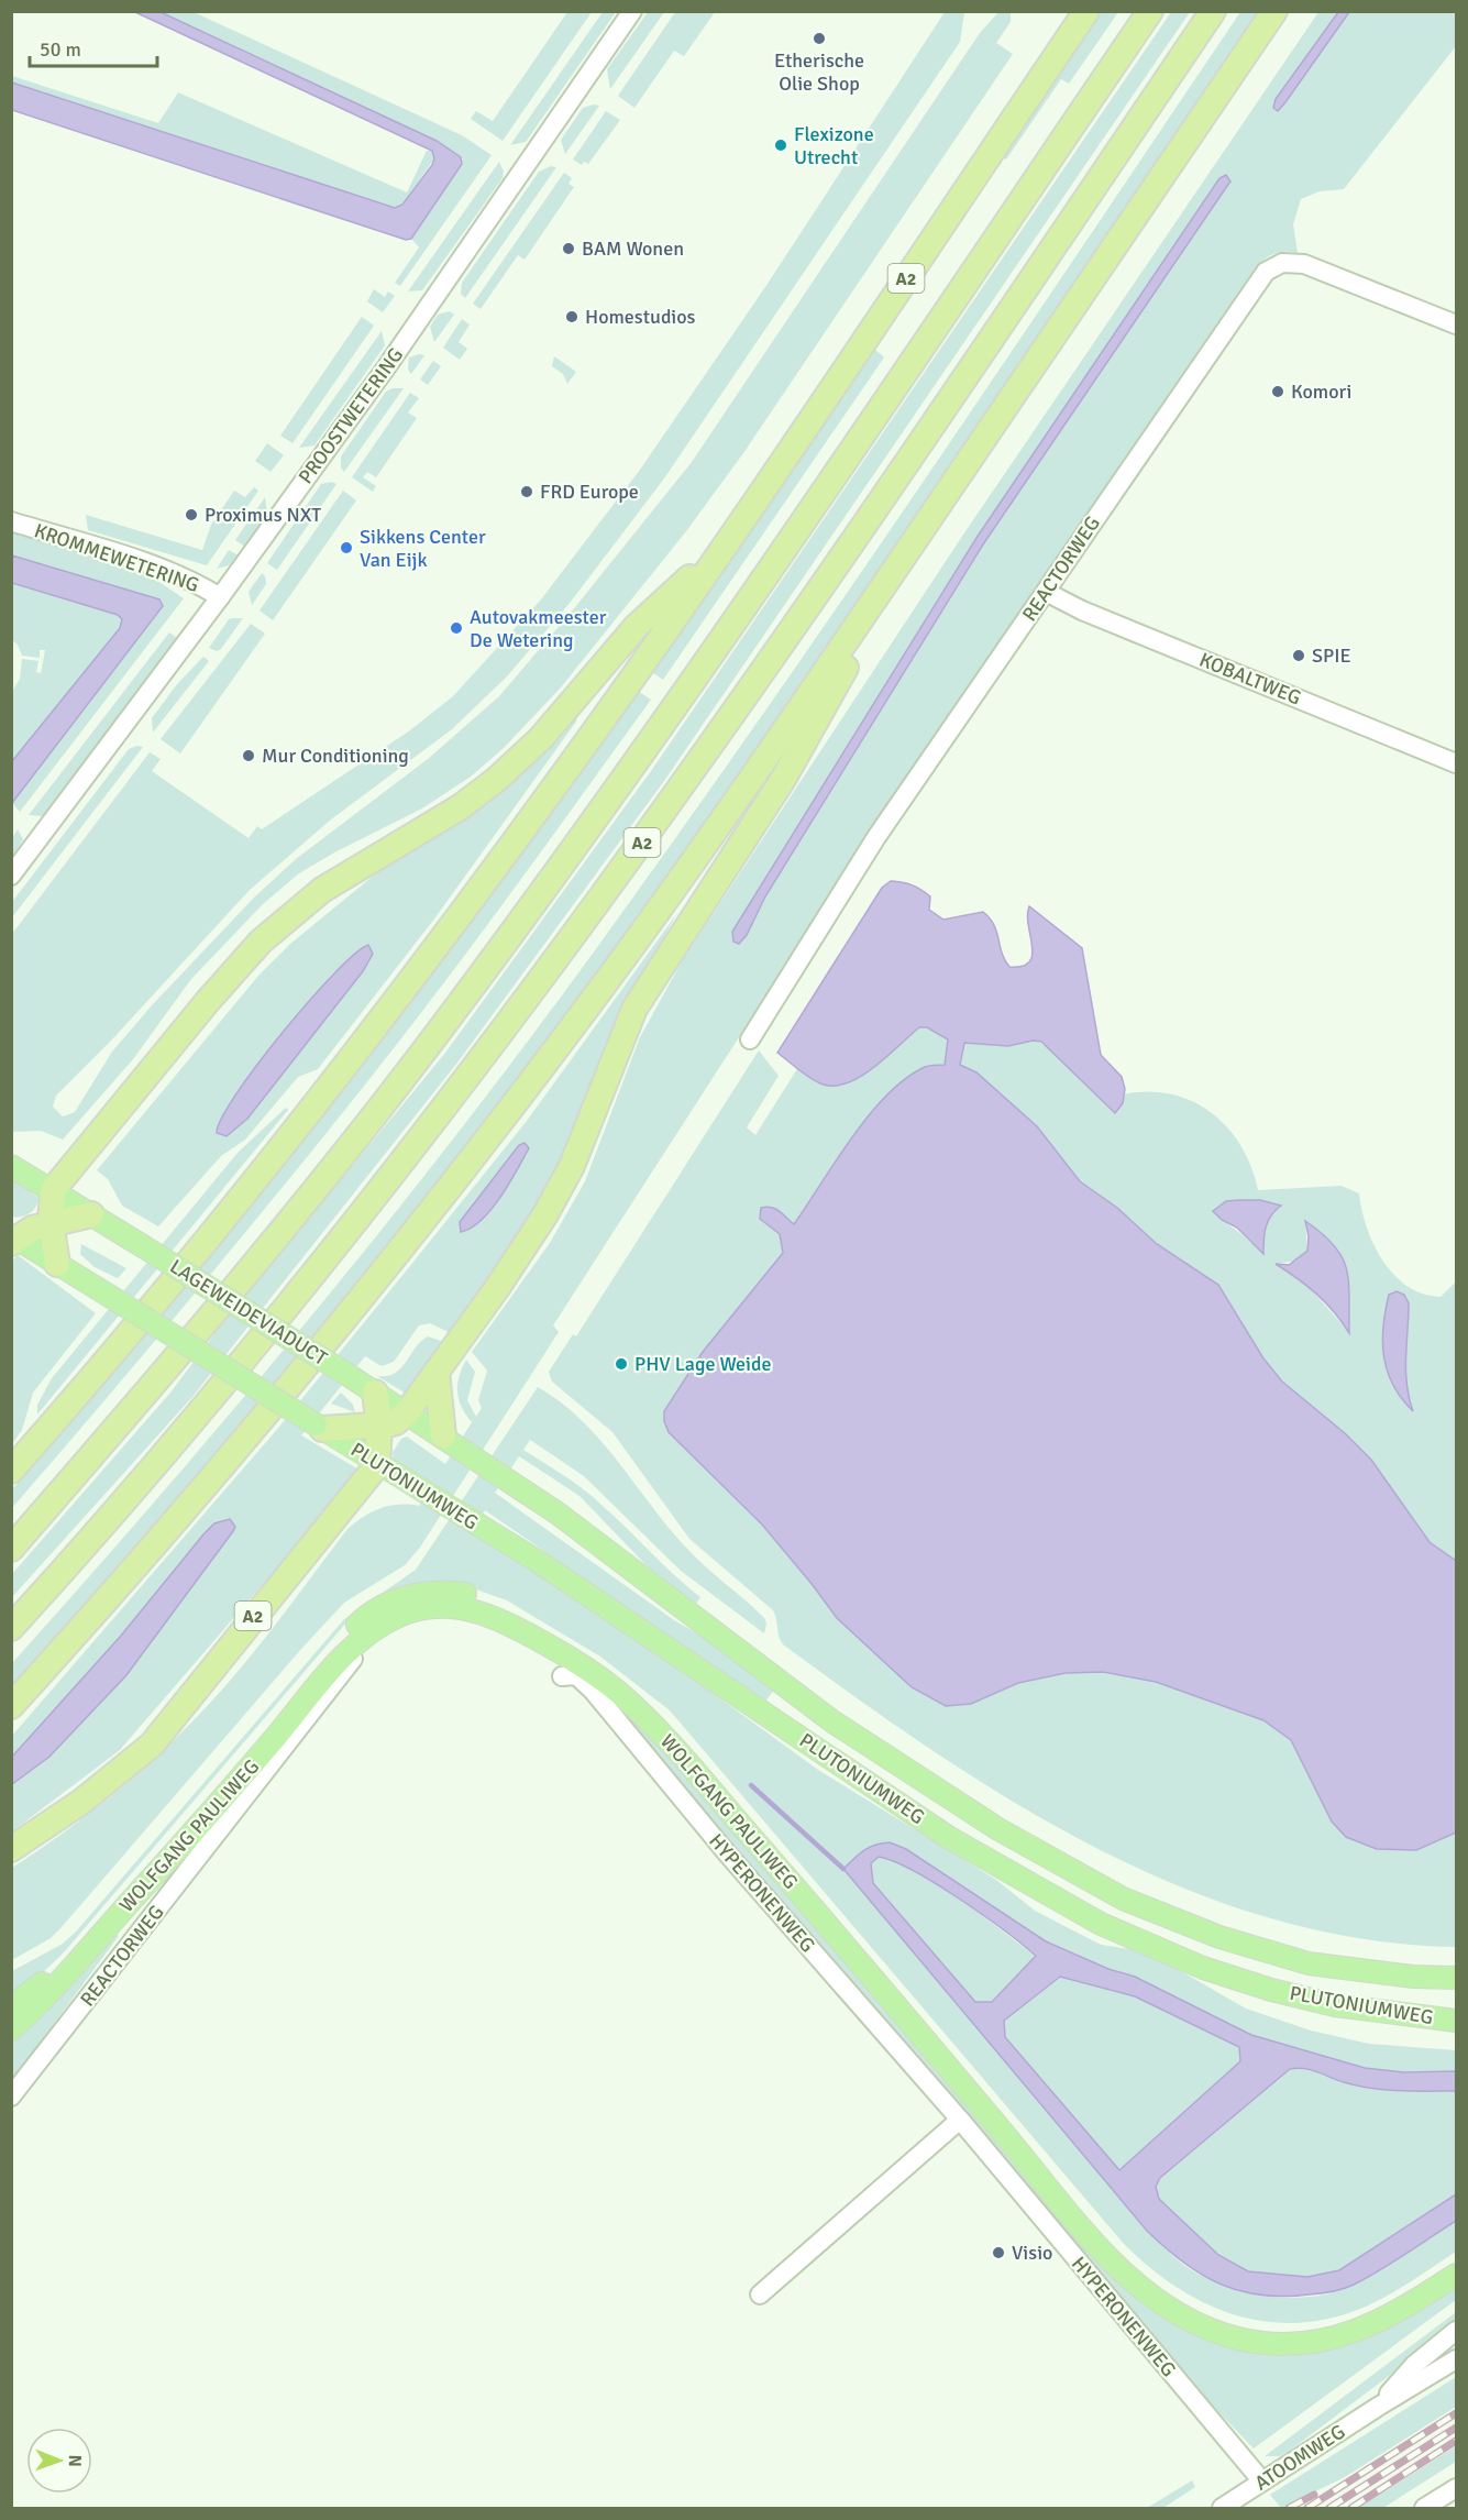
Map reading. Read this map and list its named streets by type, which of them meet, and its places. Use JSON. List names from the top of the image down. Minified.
{"streets":{"highway":["A2"],"main road":["LAGEWEIDEVIADUCT","PLUTONIUMWEG","WOLFGANG PAULIWEG"],"street":["PROOSTWETERING","KROMMEWETERING","REACTORWEG","KOBALTWEG","HYPERONENWEG","ATOOMWEG"]},"crossings":[["A2","LAGEWEIDEVIADUCT"],["A2","PLUTONIUMWEG"],["PROOSTWETERING","KROMMEWETERING"],["REACTORWEG","KOBALTWEG"],["LAGEWEIDEVIADUCT","PLUTONIUMWEG"],["HYPERONENWEG","ATOOMWEG"]],"places":["Etherische Olie Shop","Flexizone Utrecht","BAM Wonen","Homestudios","Komori","FRD Europe","Proximus NXT","Sikkens Center Van Eijk","Autovakmeester De Wetering","SPIE","Mur Conditioning","PHV Lage Weide","Visio"],"scale_bar":"50 m","north":"right"}
